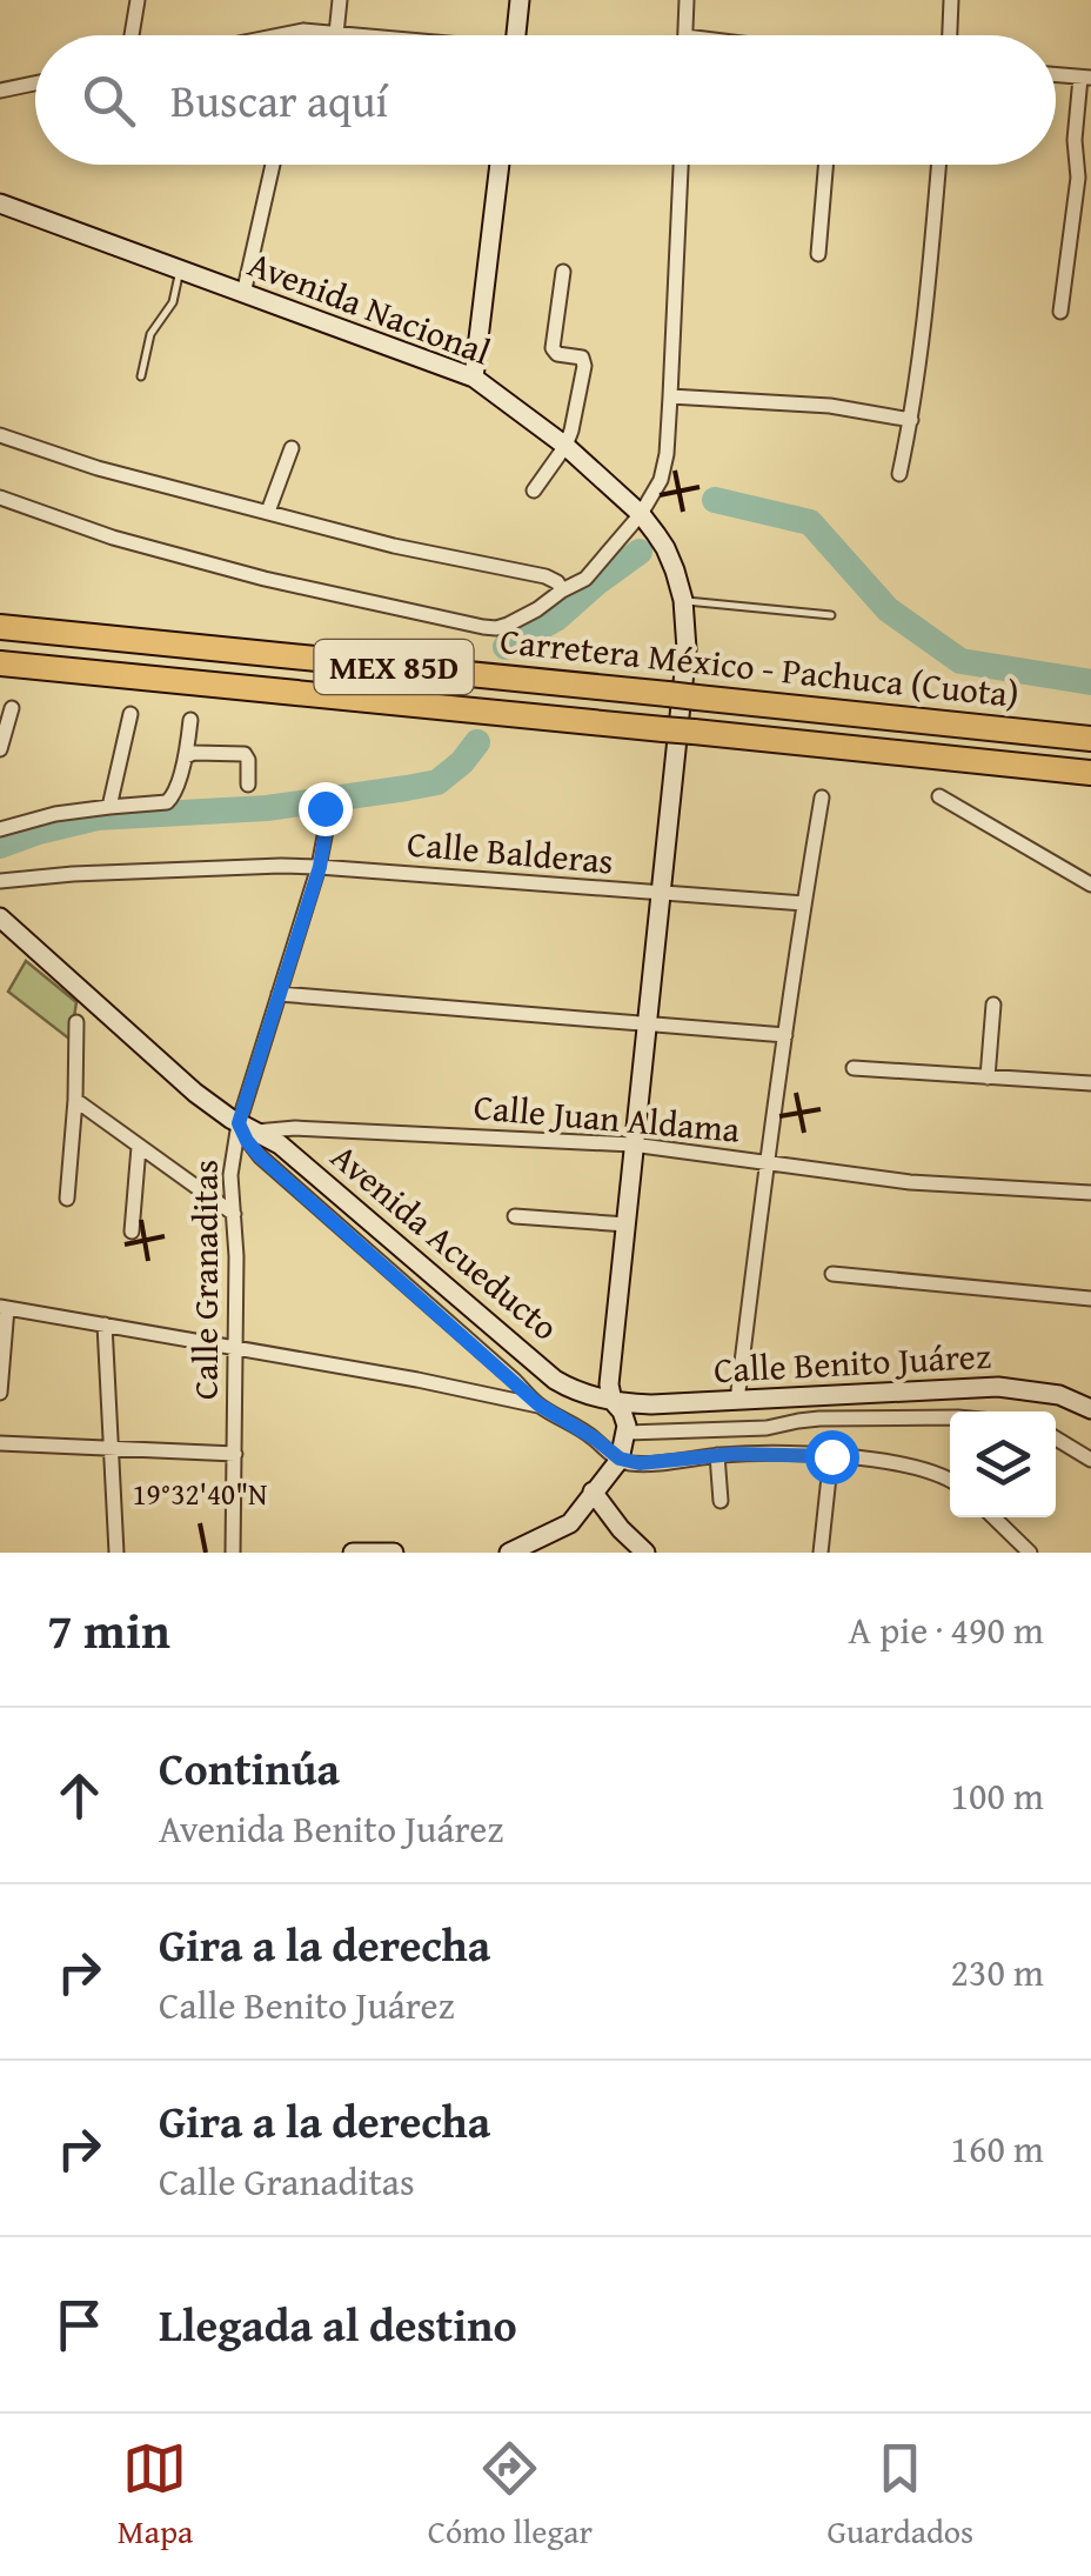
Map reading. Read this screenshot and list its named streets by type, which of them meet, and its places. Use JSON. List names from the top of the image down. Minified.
{"streets":{"highway":["MEX 85D","Carretera México - Pachuca (Cuota)"],"main road":["Avenida Nacional","Avenida Acueducto","Calle Benito Juárez"],"street":["Calle Balderas","Calle Juan Aldama","Calle Granaditas"]},"crossings":[["Avenida Nacional","Calle Balderas"],["Avenida Nacional","Calle Juan Aldama"],["Avenida Nacional","Avenida Acueducto"],["Avenida Nacional","Calle Benito Juárez"],["Calle Balderas","Calle Granaditas"],["Calle Juan Aldama","Avenida Acueducto"],["Calle Juan Aldama","Calle Granaditas"],["Avenida Acueducto","Calle Granaditas"],["Avenida Acueducto","Calle Benito Juárez"]],"page":{"search":"Buscar aquí","heading":["7 min","A pie · 490 m"],"list":[["Continúa","Avenida Benito Juárez","100 m"],["Gira a la derecha","Calle Benito Juárez","230 m"],["Gira a la derecha","Calle Granaditas","160 m"],"Llegada al destino"],"nav":["Mapa","Cómo llegar","Guardados"]},"coordinates":["19°32'40\"N"]}
